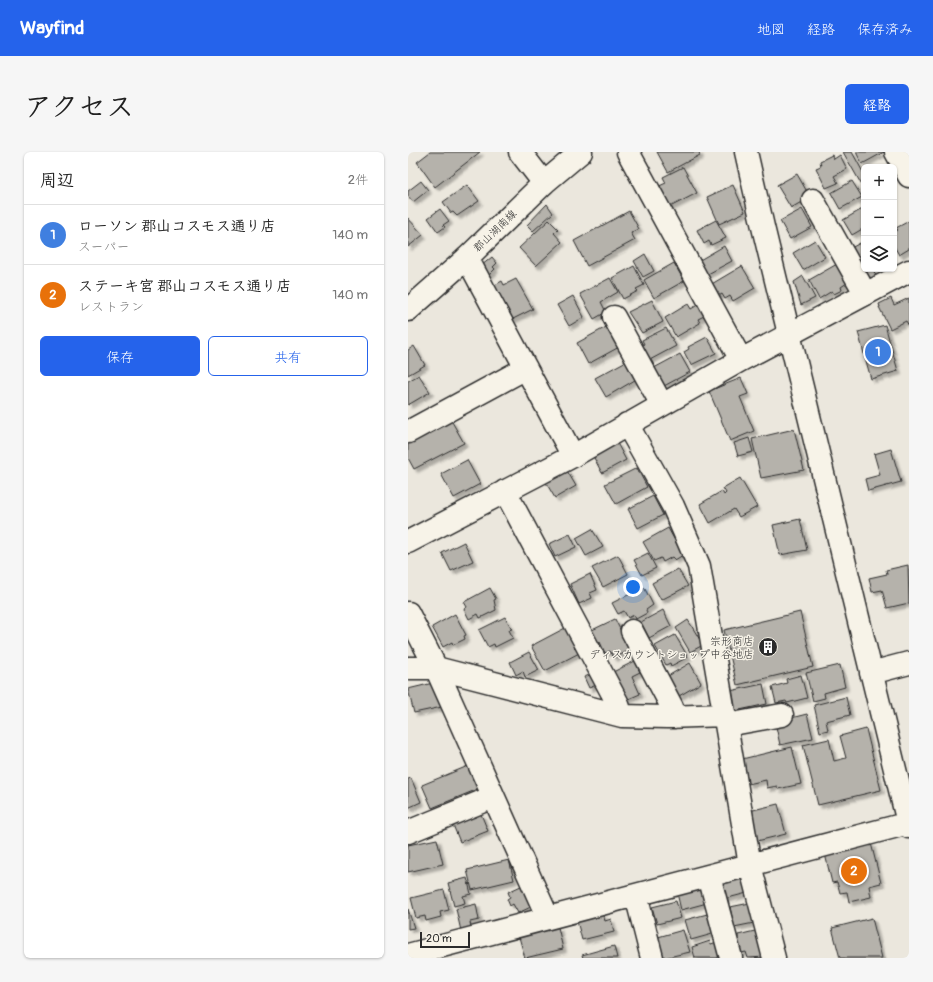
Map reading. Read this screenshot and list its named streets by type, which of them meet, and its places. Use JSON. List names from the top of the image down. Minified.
{"streets":{"street":["郡山湖南線"]},"places":{"building":["宗形商店 ディスカウントショップ中谷地店"]},"scale_bar":"20 m","page":{"header":"Wayfind","nav":["地図","経路","保存済み"],"title":"アクセス","buttons":["経路",["保存","共有"]],"heading":["周辺","2件"],"map_buttons":["+","−"],"list":[{"mark":"1","name":"ローソン 郡山コスモス通り店","note":"スーパー","value":"140 m"},{"mark":"2","name":"ステーキ宮 郡山コスモス通り店","note":"レストラン","value":"140 m"}],"pins":["1","2"],"scale":"20 m"}}
